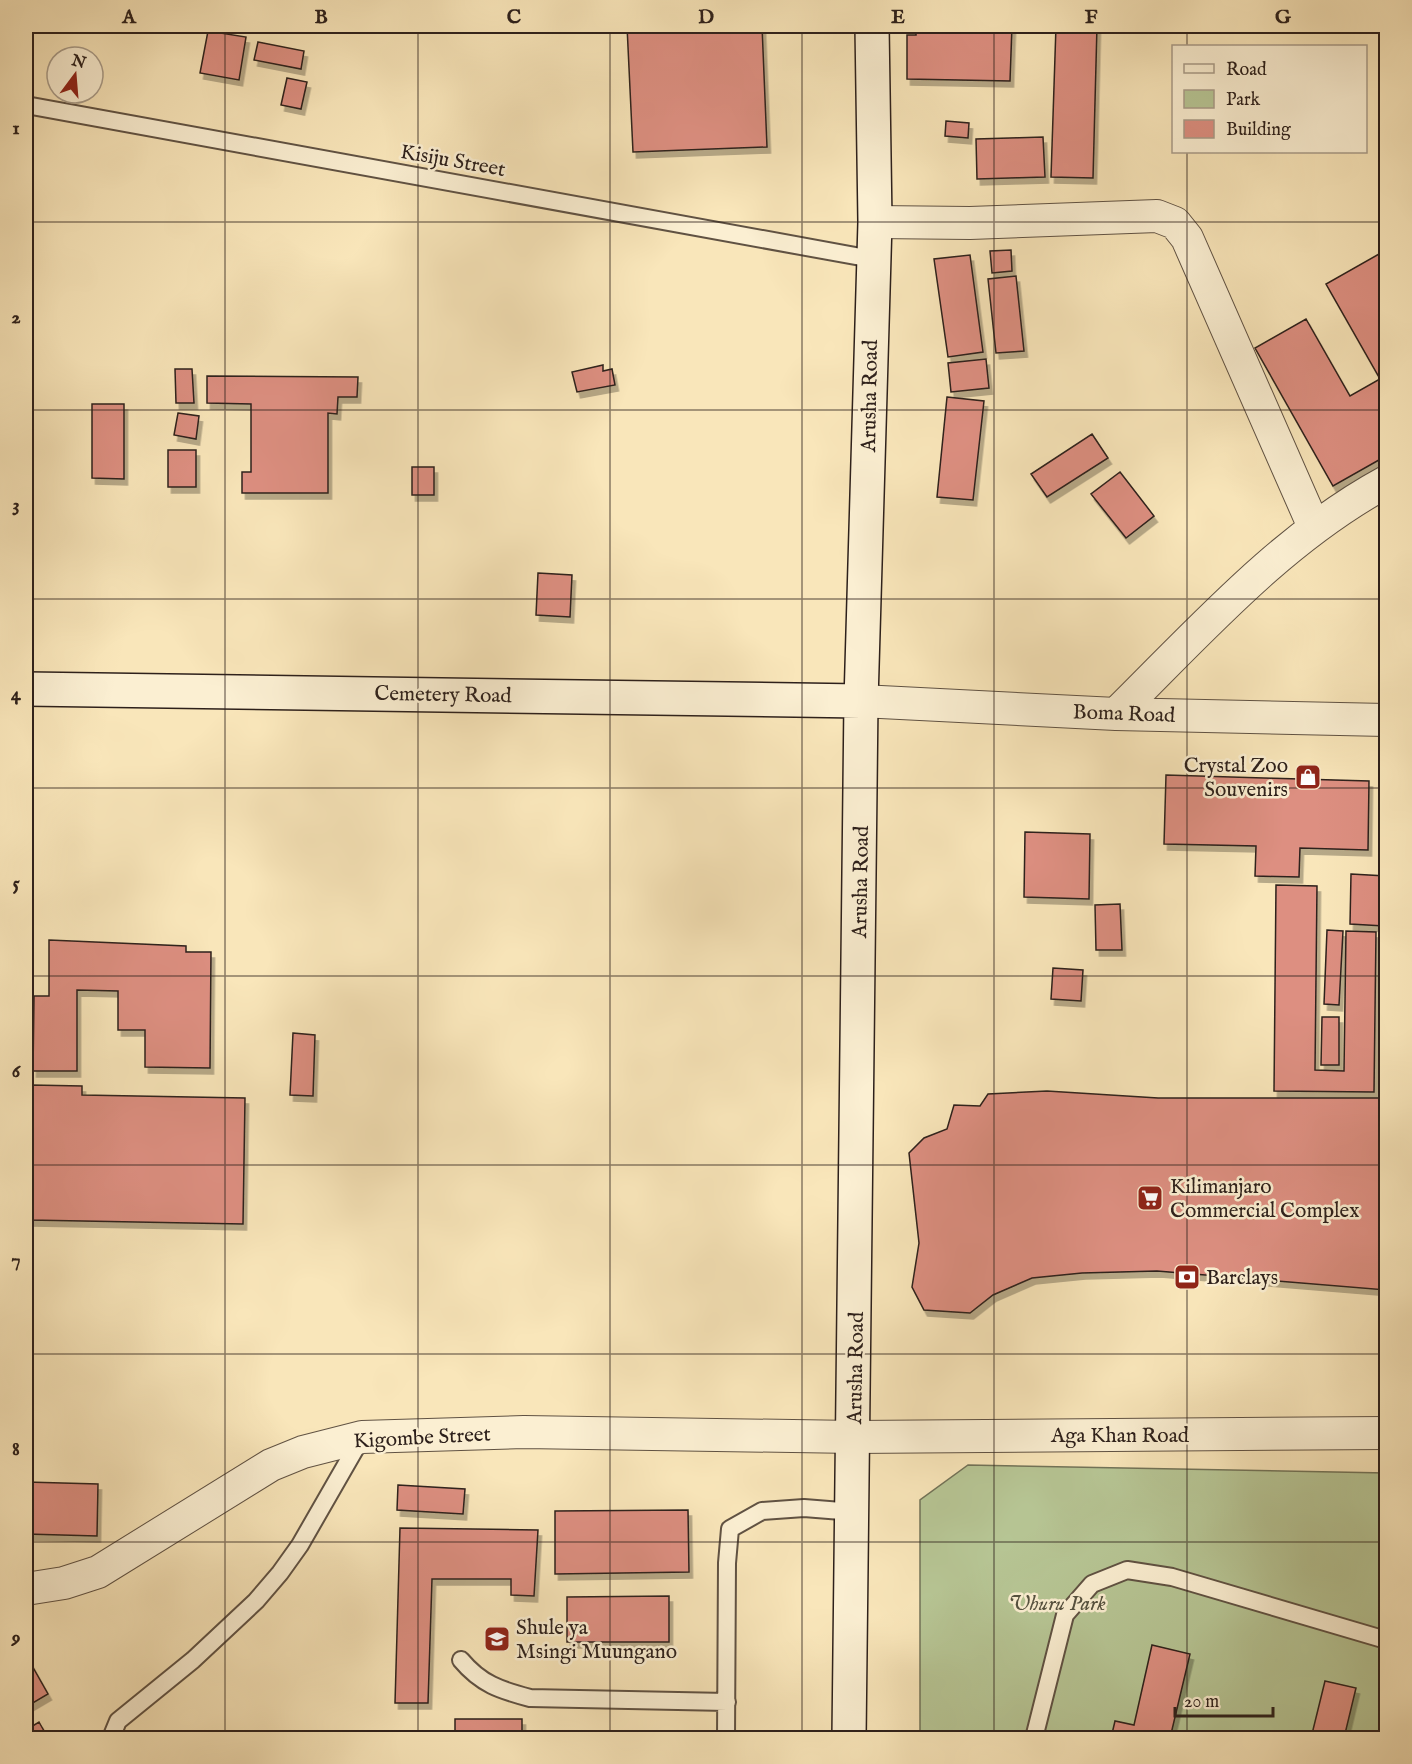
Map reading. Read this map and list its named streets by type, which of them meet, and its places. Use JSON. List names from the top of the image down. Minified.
{"streets":{"main road":["Arusha Road","Cemetery Road"],"street":["Boma Road","Aga Khan Road","Kigombe Street"],"lane":["Kisiju Street"]},"crossings":[["Kisiju Street","Arusha Road"],["Arusha Road","Cemetery Road"],["Arusha Road","Boma Road"],["Arusha Road","Aga Khan Road"],["Arusha Road","Kigombe Street"],["Cemetery Road","Boma Road"],["Aga Khan Road","Kigombe Street"]],"parks":["Uhuru Park"],"places":{"shop":["Crystal Zoo Souvenirs"],"supermarket":["Kilimanjaro Commercial Complex"],"bank":["Barclays"],"school or university":["Shule ya Msingi Muungano"]},"legend":["Road","Park","Building"],"scale_bar":"20 m","north":"top","grid":{"columns":["A","B","C","D","E","F","G"],"rows":["1","2","3","4","5","6","7","8","9"]}}
